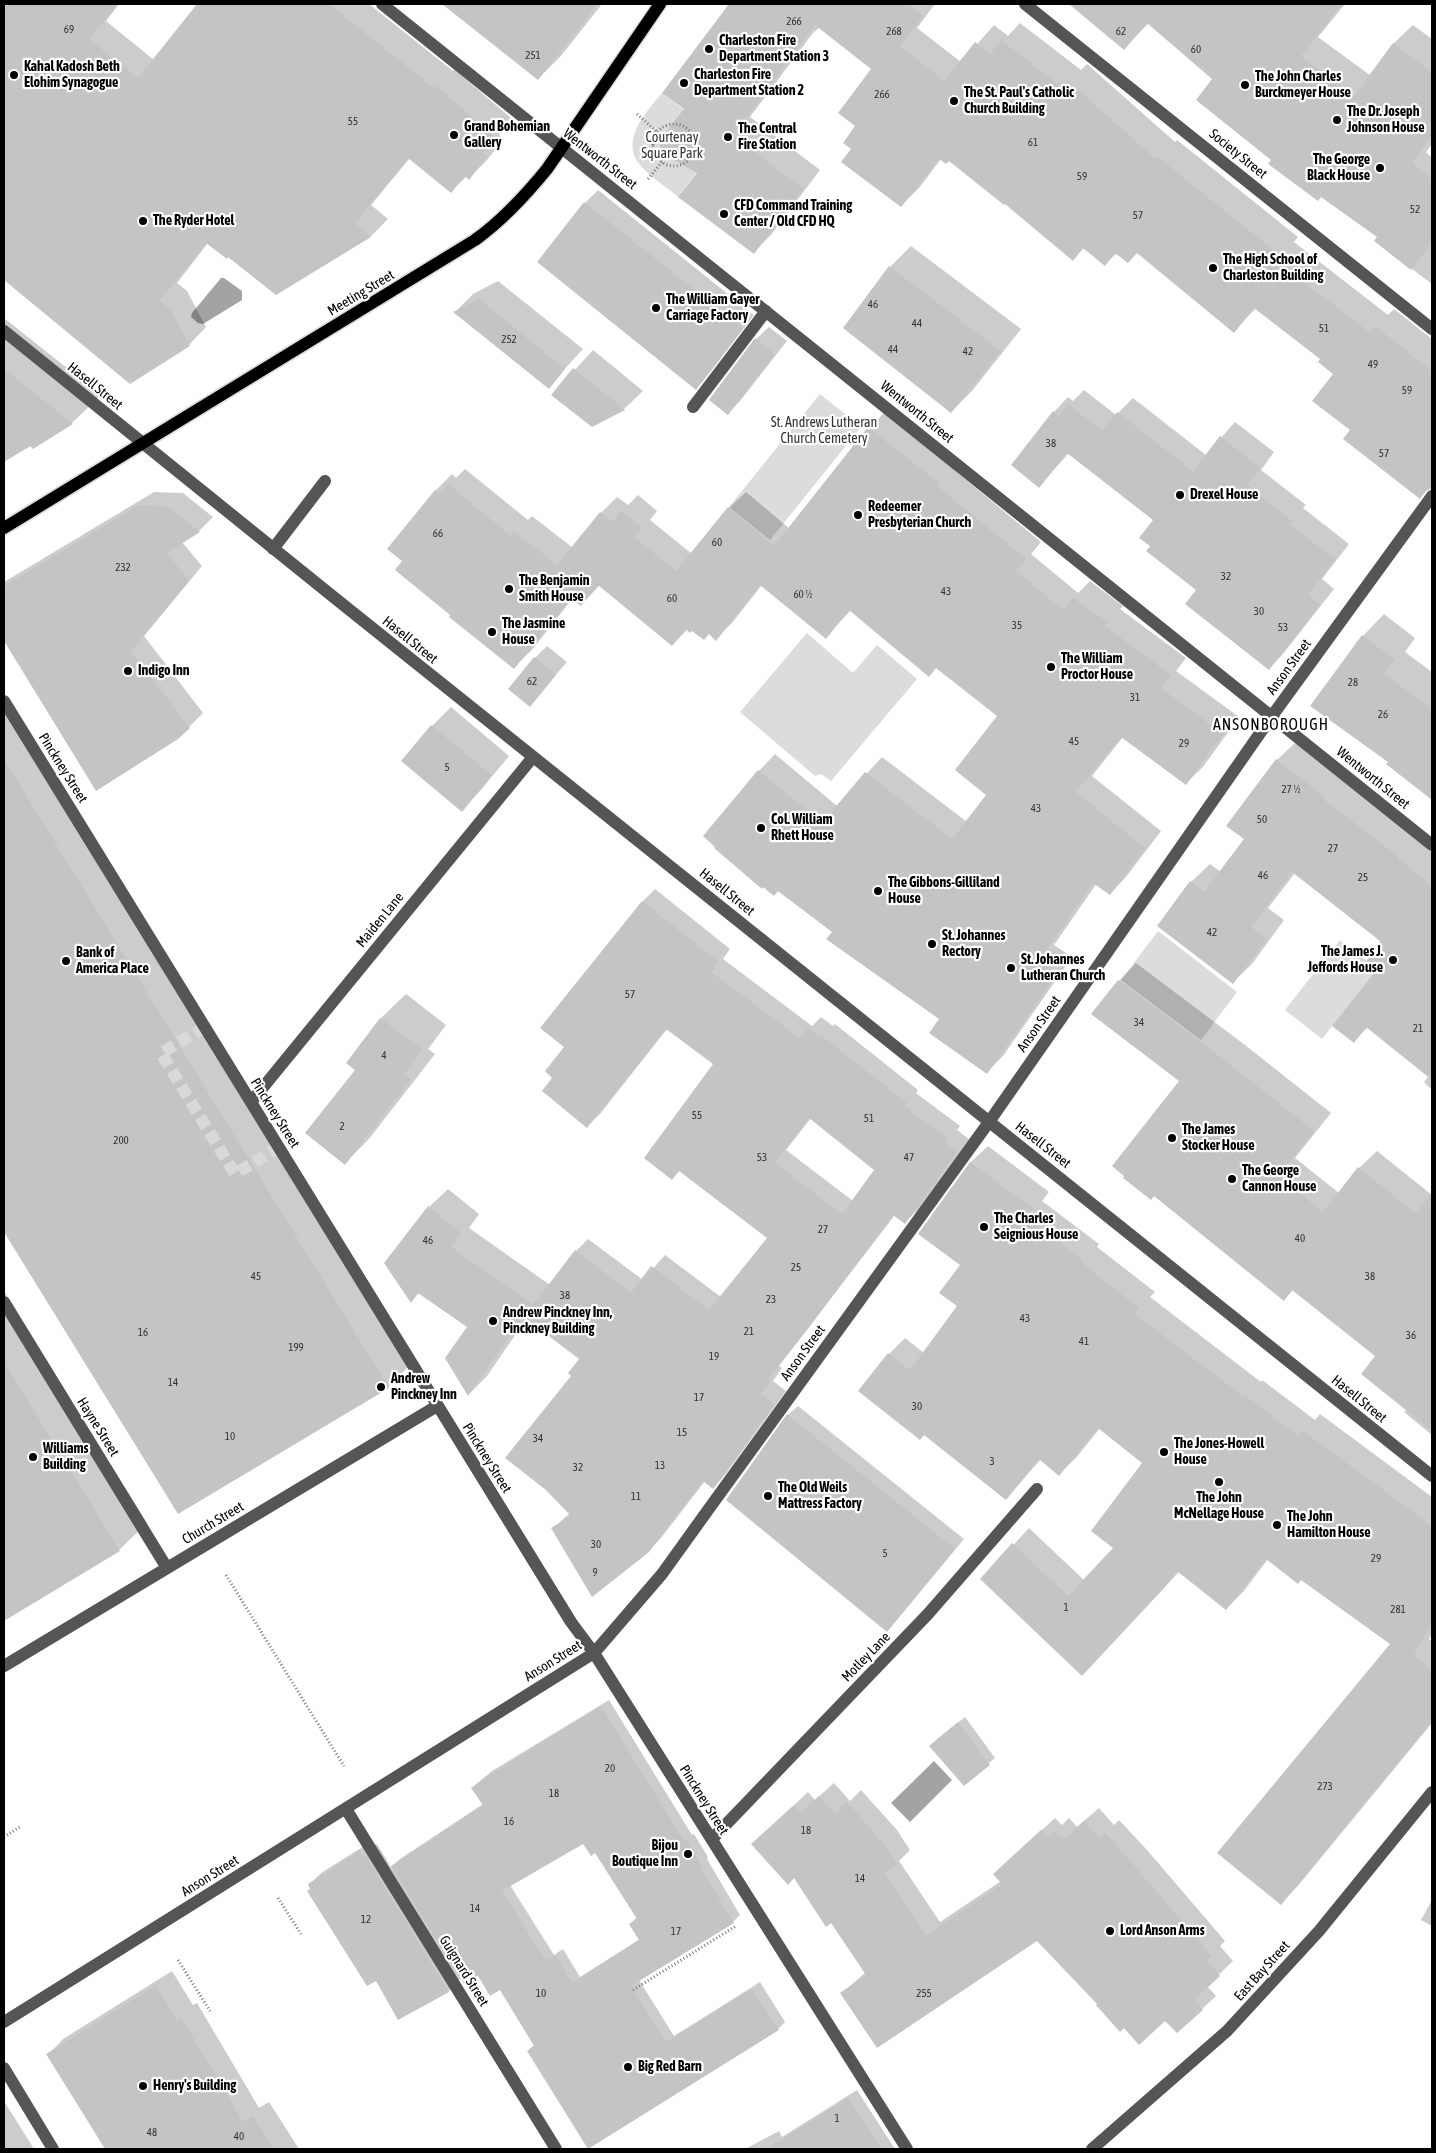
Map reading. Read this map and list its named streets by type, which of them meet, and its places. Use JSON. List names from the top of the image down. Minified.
{"streets":{"main road":["Meeting Street"],"street":["Society Street","Wentworth Street","Hasell Street","Anson Street","Pinckney Street","Maiden Lane","Hayne Street","Church Street","Motley Lane","Guignard Street","East Bay Street"]},"crossings":[["Wentworth Street","Meeting Street"],["Wentworth Street","Anson Street"],["Meeting Street","Hasell Street"],["Hasell Street","Anson Street"],["Hasell Street","Maiden Lane"],["Anson Street","Pinckney Street"],["Anson Street","Guignard Street"],["Pinckney Street","Maiden Lane"],["Pinckney Street","Church Street"],["Pinckney Street","Motley Lane"],["Hayne Street","Church Street"]],"districts":["ANSONBOROUGH"],"parks":["Courtenay Square Park","St. Andrews Lutheran Church Cemetery"],"places":["Charleston Fire Department Station 3","Kahal Kadosh Beth Elohim Synagogue","Charleston Fire Department Station 2","The John Charles Burckmeyer House","The St. Paul's Catholic Church Building","The Dr. Joseph Johnson House","Grand Bohemian Gallery","The Central Fire Station","The George Black House","CFD Command Training Center / Old CFD HQ","The Ryder Hotel","The High School of Charleston Building","The William Gayer Carriage Factory","Drexel House","Redeemer Presbyterian Church","The Benjamin Smith House","The Jasmine House","The William Proctor House","Indigo Inn","Col. William Rhett House","The Gibbons-Gilliland House","St. Johannes Rectory","The James J. Jeffords House","Bank of America Place","St. Johannes Lutheran Church","The James Stocker House","The George Cannon House","The Charles Seignious House","Andrew Pinckney Inn, Pinckney Building","Andrew Pinckney Inn","The Jones-Howell House","Williams Building","The John McNellage House","The Old Weils Mattress Factory","The John Hamilton House","Bijou Boutique Inn","Lord Anson Arms","Big Red Barn","Henry's Building"],"house_numbers":["266","69","268","62","60","251","266","55","61","59","52","57","46","44","51","252","44","42","49","59","38","57","66","60","232","32","43","60 ½","60","30","35","53","62","28","31","26","45","29","5","27 ½","43","50","27","46","25","42","57","34","21","4","55","51","2","200","53","47","27","40","46","25","45","38","38","23","43","21","16","36","41","199","19","14","17","30","15","10","34","3","13","32","11","30","5","29","9","1","281","20","273","18","16","18","14","14","12","17","10","255","1","48","40"]}
